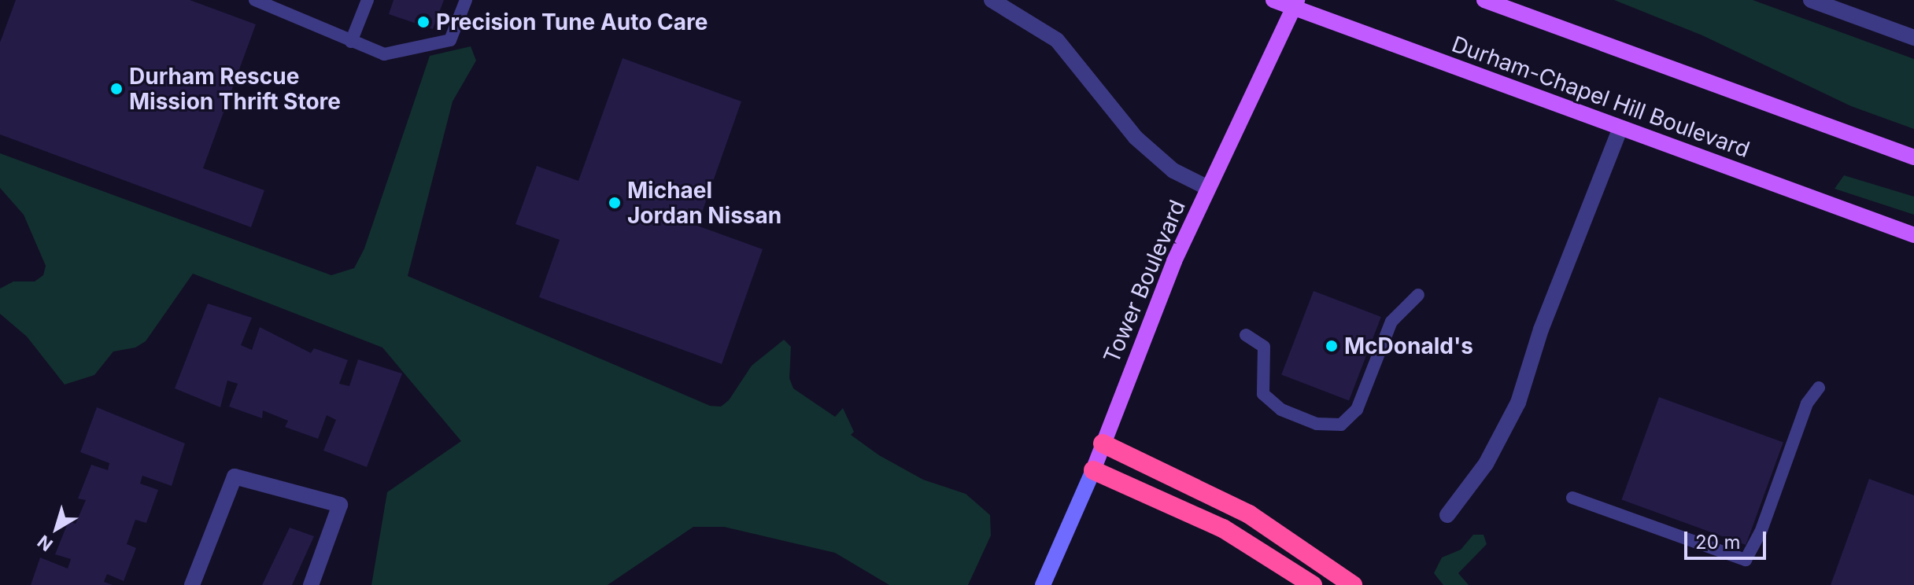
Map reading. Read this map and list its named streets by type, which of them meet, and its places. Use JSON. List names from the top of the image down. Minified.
{"streets":{"main road":["Durham-Chapel Hill Boulevard","Tower Boulevard"]},"crossings":[["Durham-Chapel Hill Boulevard","Tower Boulevard"]],"places":["Precision Tune Auto Care","Durham Rescue Mission Thrift Store","Michael Jordan Nissan","McDonald's"],"scale_bar":"20 m","north":"bottom left"}
